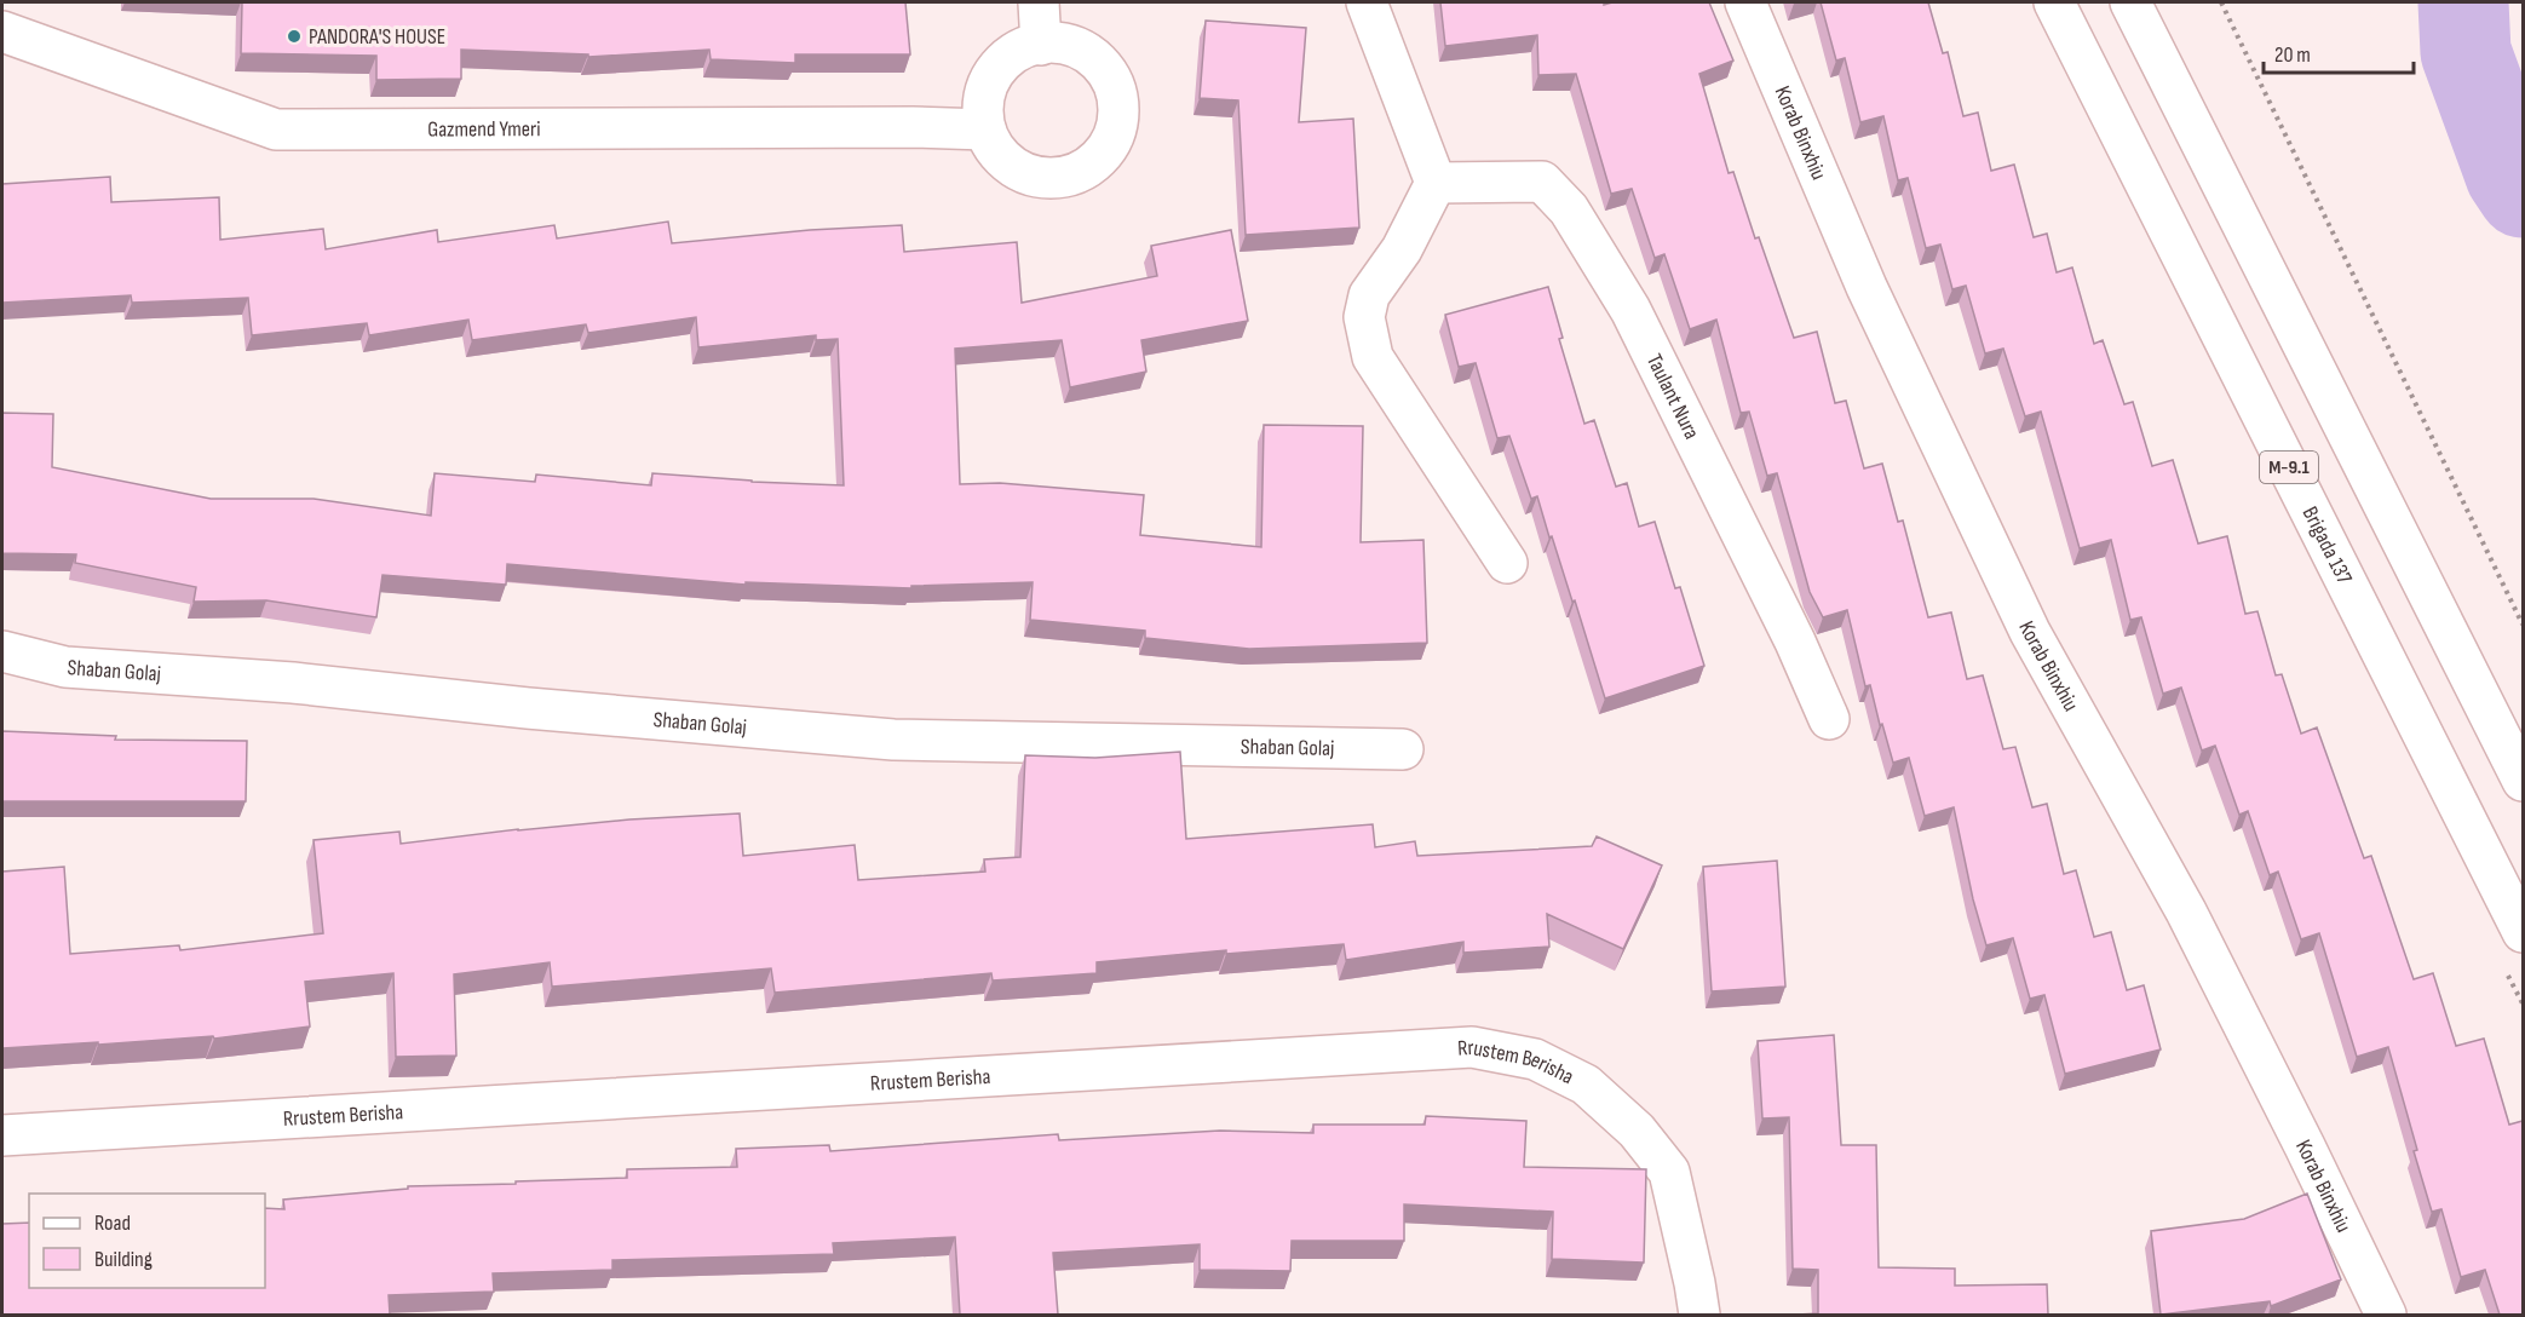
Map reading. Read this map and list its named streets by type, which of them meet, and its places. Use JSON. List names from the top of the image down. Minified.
{"streets":{"street":["Gazmend Ymeri","Korab Binxhiu","Taulant Nura","M-9.1","Brigada 137","Shaban Golaj","Rrustem Berisha"]},"places":["PANDORA'S HOUSE"],"legend":["Road","Building"],"scale_bar":"20 m"}
